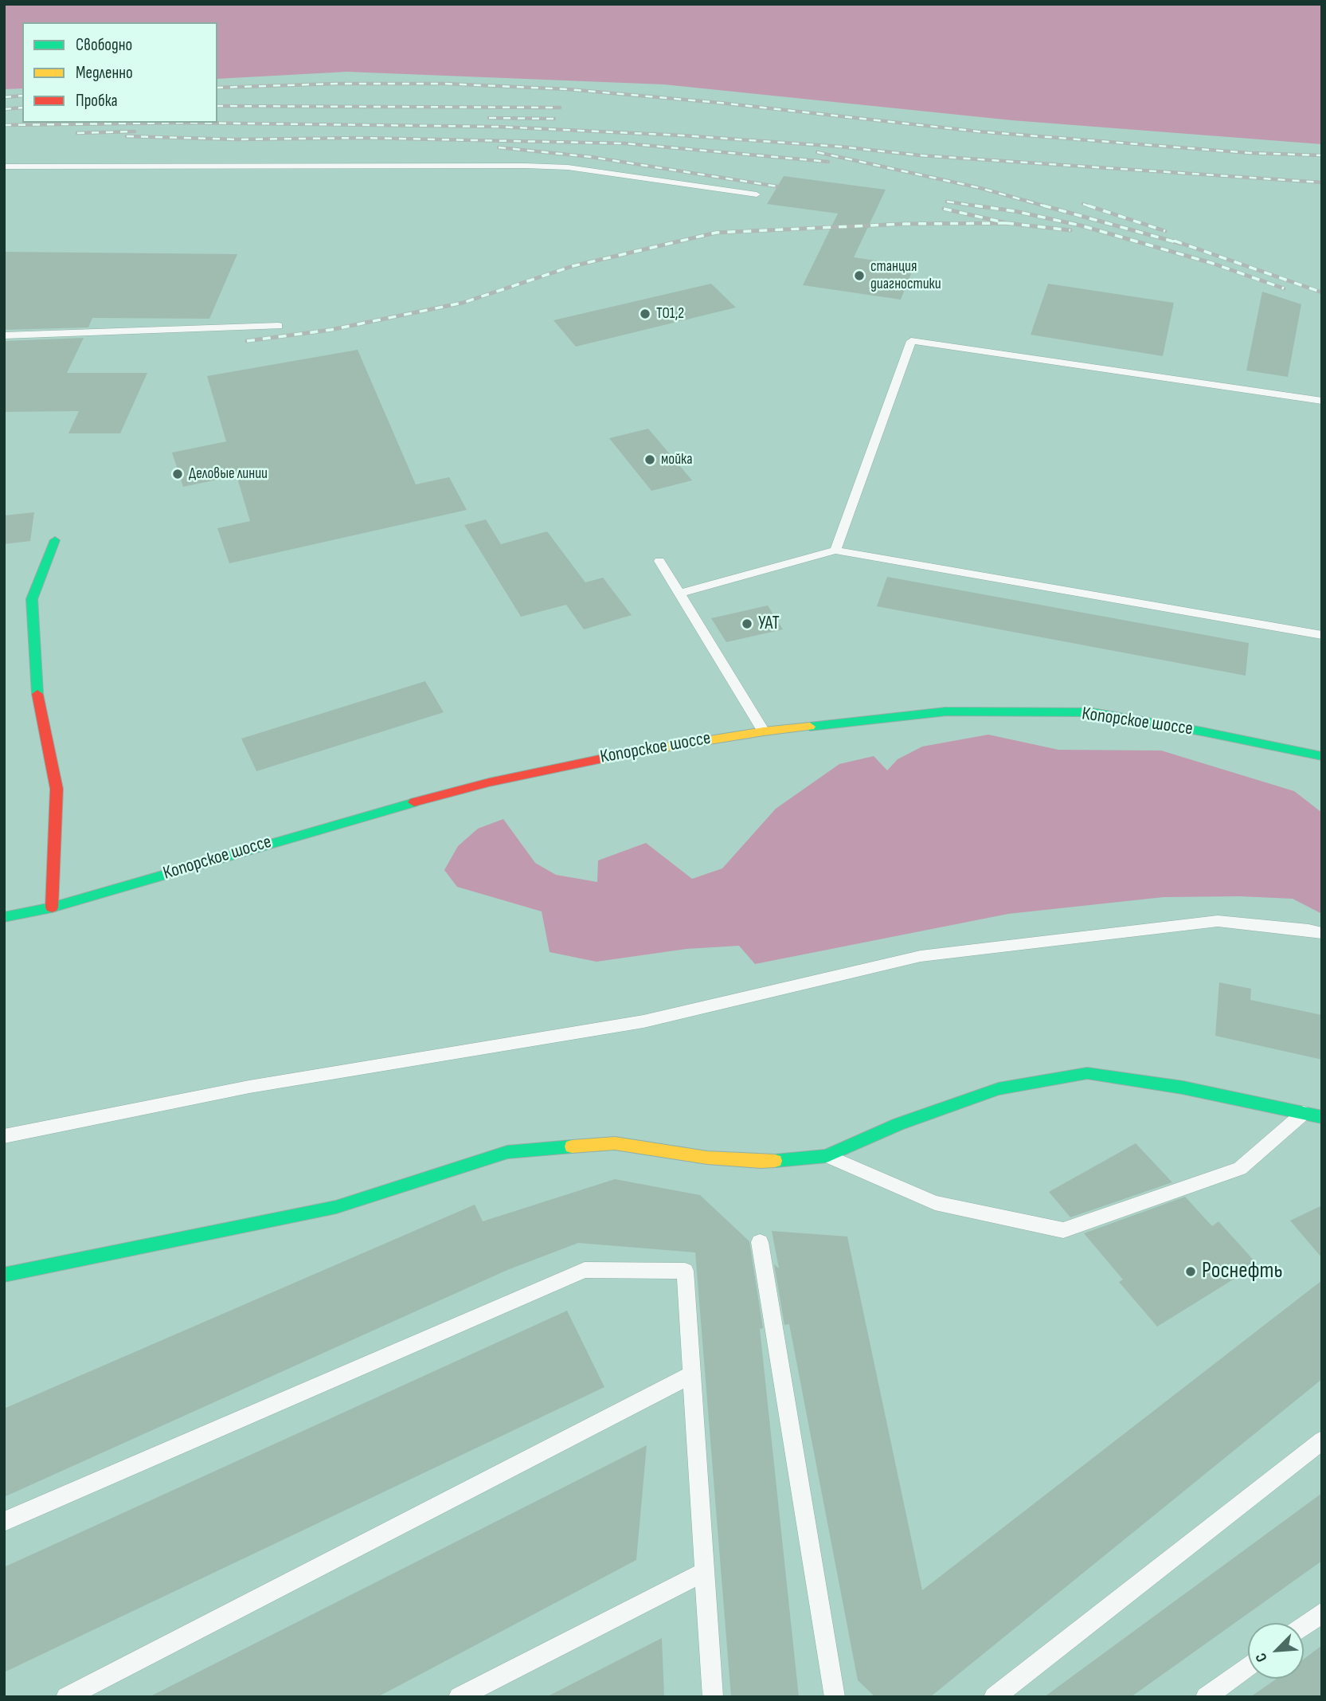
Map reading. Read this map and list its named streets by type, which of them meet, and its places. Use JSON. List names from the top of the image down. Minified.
{"streets":{"street":["Копорское шоссе"]},"places":["станция диагностики","ТО1,2","мойка","Деловые линии","УАТ","Роснефть"],"legend":["Свободно","Медленно","Пробка"],"north":"bottom left"}
